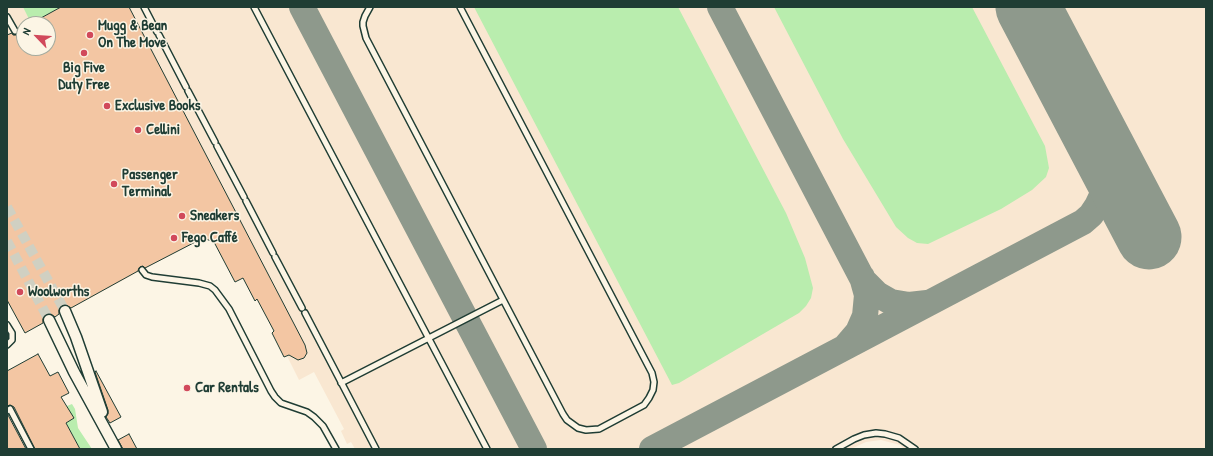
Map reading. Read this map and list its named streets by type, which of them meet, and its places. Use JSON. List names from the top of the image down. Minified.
{"places":["Mugg & Bean On The Move","Big Five Duty Free","Exclusive Books","Cellini","Passenger Terminal","Sneakers","Fego Caffé","Woolworths","Car Rentals"],"north":"top left"}
